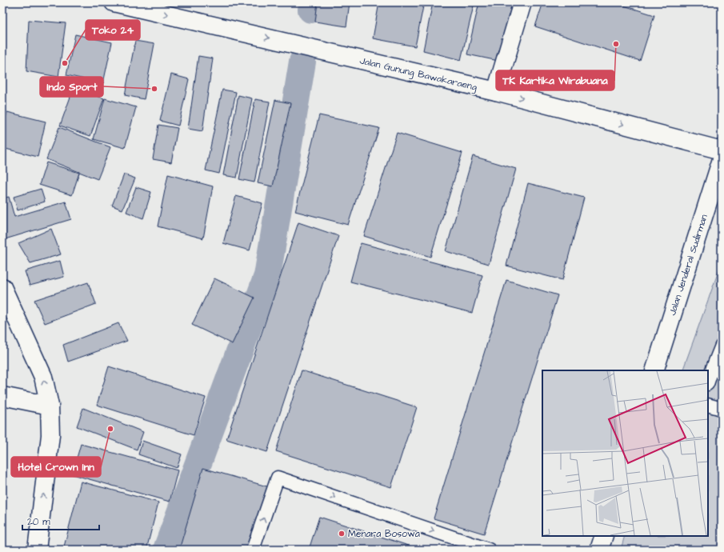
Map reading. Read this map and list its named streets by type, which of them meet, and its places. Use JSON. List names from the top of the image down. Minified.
{"streets":{"main road":["Jalan Gunung Bawakaraeng","Jalan Jenderal Sudirman"]},"one_way":["Jalan Gunung Bawakaraeng"],"places":["TK Kartika Wirabuana","Toko 24","Indo Sport","Hotel Crown Inn","Menara Bosowa"],"scale_bar":"20 m"}
